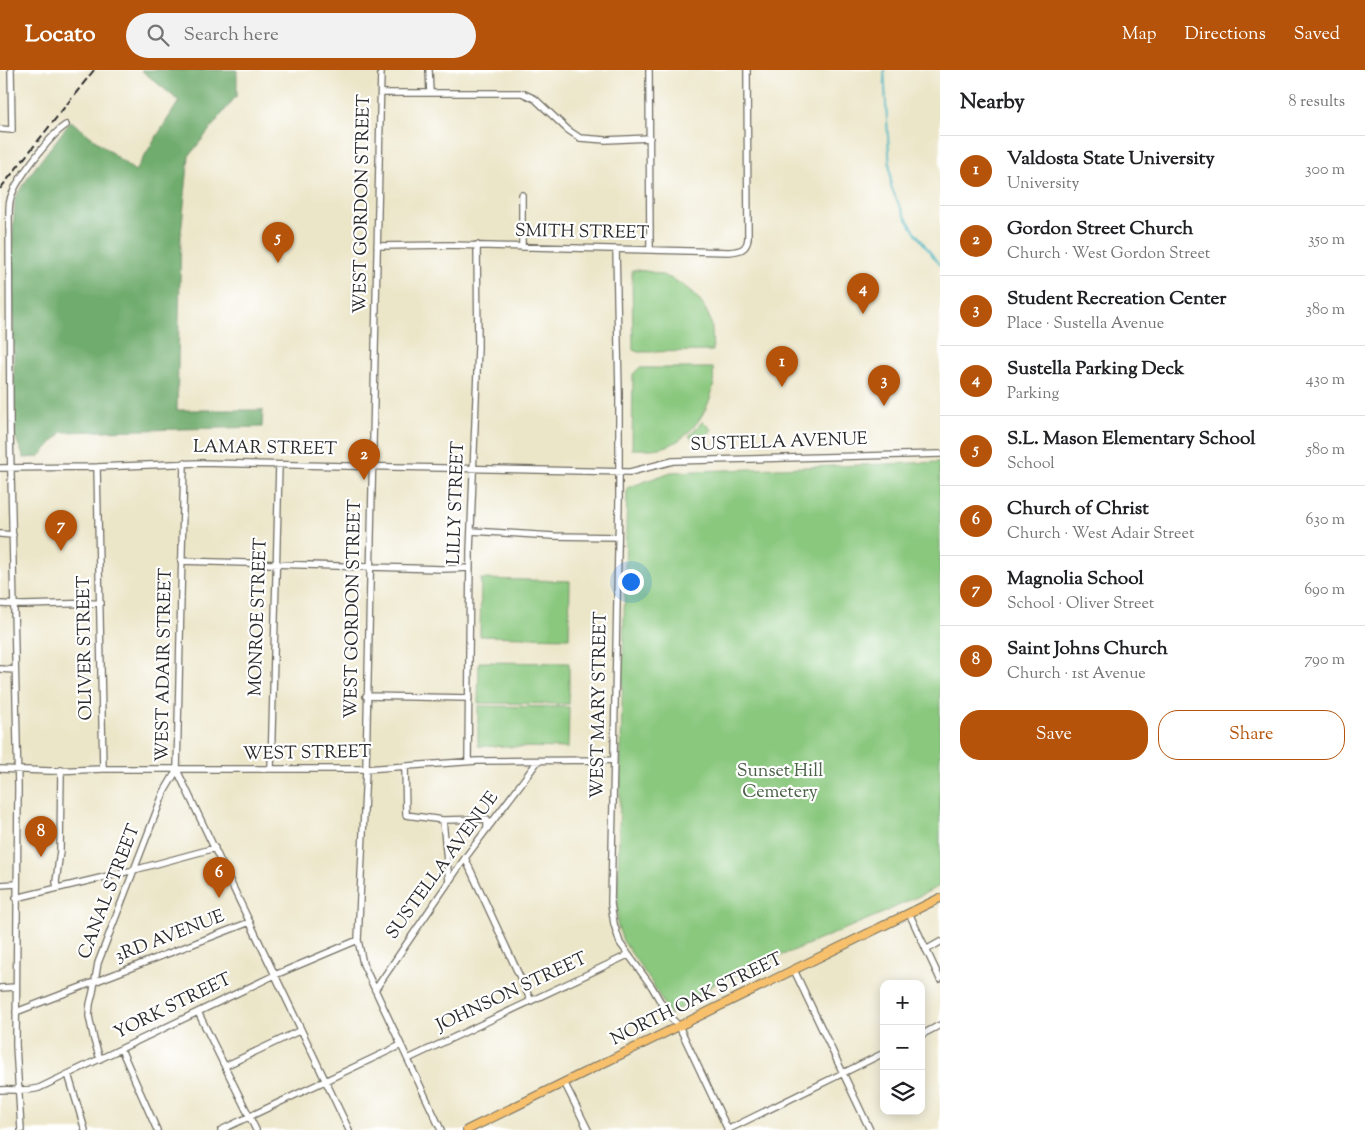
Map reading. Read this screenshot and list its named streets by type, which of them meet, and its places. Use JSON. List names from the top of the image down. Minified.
{"streets":{"main road":["NORTH OAK STREET"],"street":["WEST GORDON STREET","SMITH STREET","SUSTELLA AVENUE","LAMAR STREET","LILLY STREET","MONROE STREET","OLIVER STREET","WEST ADAIR STREET","WEST MARY STREET","WEST STREET","CANAL STREET","3RD AVENUE","JOHNSON STREET","YORK STREET"]},"crossings":[["WEST GORDON STREET","SMITH STREET"],["WEST GORDON STREET","SUSTELLA AVENUE"],["WEST GORDON STREET","LAMAR STREET"],["WEST GORDON STREET","WEST STREET"],["WEST GORDON STREET","JOHNSON STREET"],["WEST GORDON STREET","YORK STREET"],["SMITH STREET","LILLY STREET"],["SMITH STREET","WEST MARY STREET"],["SUSTELLA AVENUE","LAMAR STREET"],["SUSTELLA AVENUE","WEST MARY STREET"],["SUSTELLA AVENUE","WEST STREET"],["LAMAR STREET","LILLY STREET"],["LAMAR STREET","MONROE STREET"],["LAMAR STREET","OLIVER STREET"],["LAMAR STREET","WEST ADAIR STREET"],["LAMAR STREET","WEST MARY STREET"],["LILLY STREET","WEST STREET"],["MONROE STREET","WEST STREET"],["OLIVER STREET","WEST STREET"],["WEST ADAIR STREET","WEST STREET"],["WEST ADAIR STREET","CANAL STREET"],["WEST ADAIR STREET","3RD AVENUE"],["WEST ADAIR STREET","YORK STREET"],["WEST MARY STREET","WEST STREET"],["WEST MARY STREET","JOHNSON STREET"],["WEST MARY STREET","NORTH OAK STREET"],["WEST STREET","CANAL STREET"],["CANAL STREET","3RD AVENUE"],["CANAL STREET","YORK STREET"]],"parks":["Sunset Hill Cemetery"],"page":{"header":"Locato","search":"Search here","nav":["Map","Directions","Saved"],"heading":["Nearby","8 results"],"list":[{"mark":"1","name":"Valdosta State University","note":"University","value":"300 m"},{"mark":"2","name":"Gordon Street Church","note":"Church · West Gordon Street","value":"350 m"},{"mark":"3","name":"Student Recreation Center","note":"Place · Sustella Avenue","value":"380 m"},{"mark":"4","name":"Sustella Parking Deck","note":"Parking","value":"430 m"},{"mark":"5","name":"S.L. Mason Elementary School","note":"School","value":"580 m"},{"mark":"6","name":"Church of Christ","note":"Church · West Adair Street","value":"630 m"},{"mark":"7","name":"Magnolia School","note":"School · Oliver Street","value":"690 m"},{"mark":"8","name":"Saint Johns Church","note":"Church · 1st Avenue","value":"790 m"}],"pins":["5","4","1","3","2","7","8","6"],"buttons":["Save","Share"],"map_buttons":["+","−"]}}
